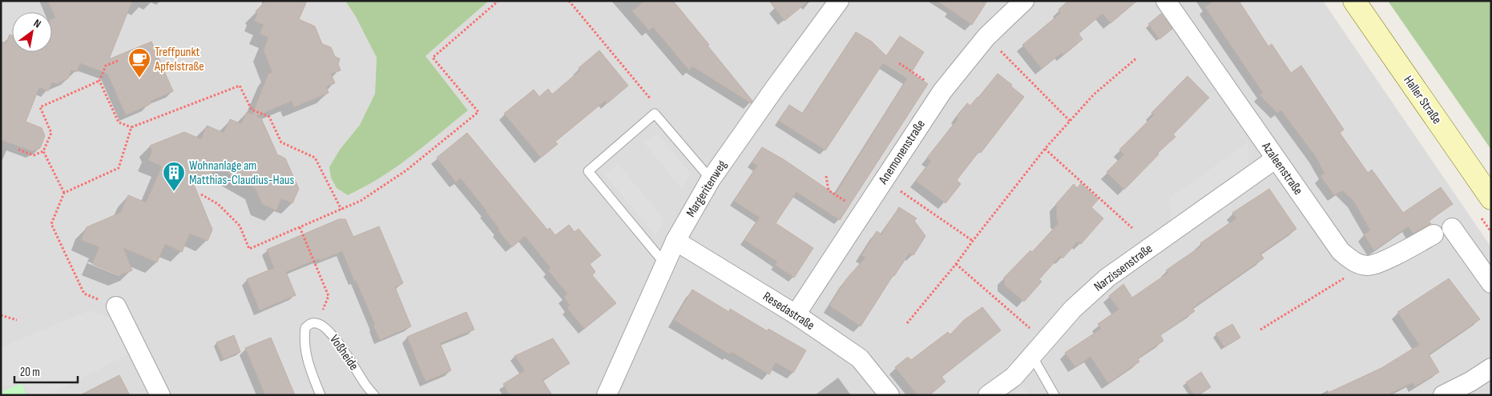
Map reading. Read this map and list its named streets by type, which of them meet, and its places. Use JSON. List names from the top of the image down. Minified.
{"streets":{"main road":["Haller Straße"],"street":["Anemonenstraße","Azaleenstraße","Margeritenweg","Narzissenstraße","Resedastraße"],"lane":["Voßheide"]},"crossings":[["Anemonenstraße","Resedastraße"],["Azaleenstraße","Narzissenstraße"],["Margeritenweg","Resedastraße"]],"places":{"cafe":["Treffpunkt Apfelstraße"],"building":["Wohnanlage am Matthias-Claudius-Haus"]},"scale_bar":"20 m","north":"top right"}
